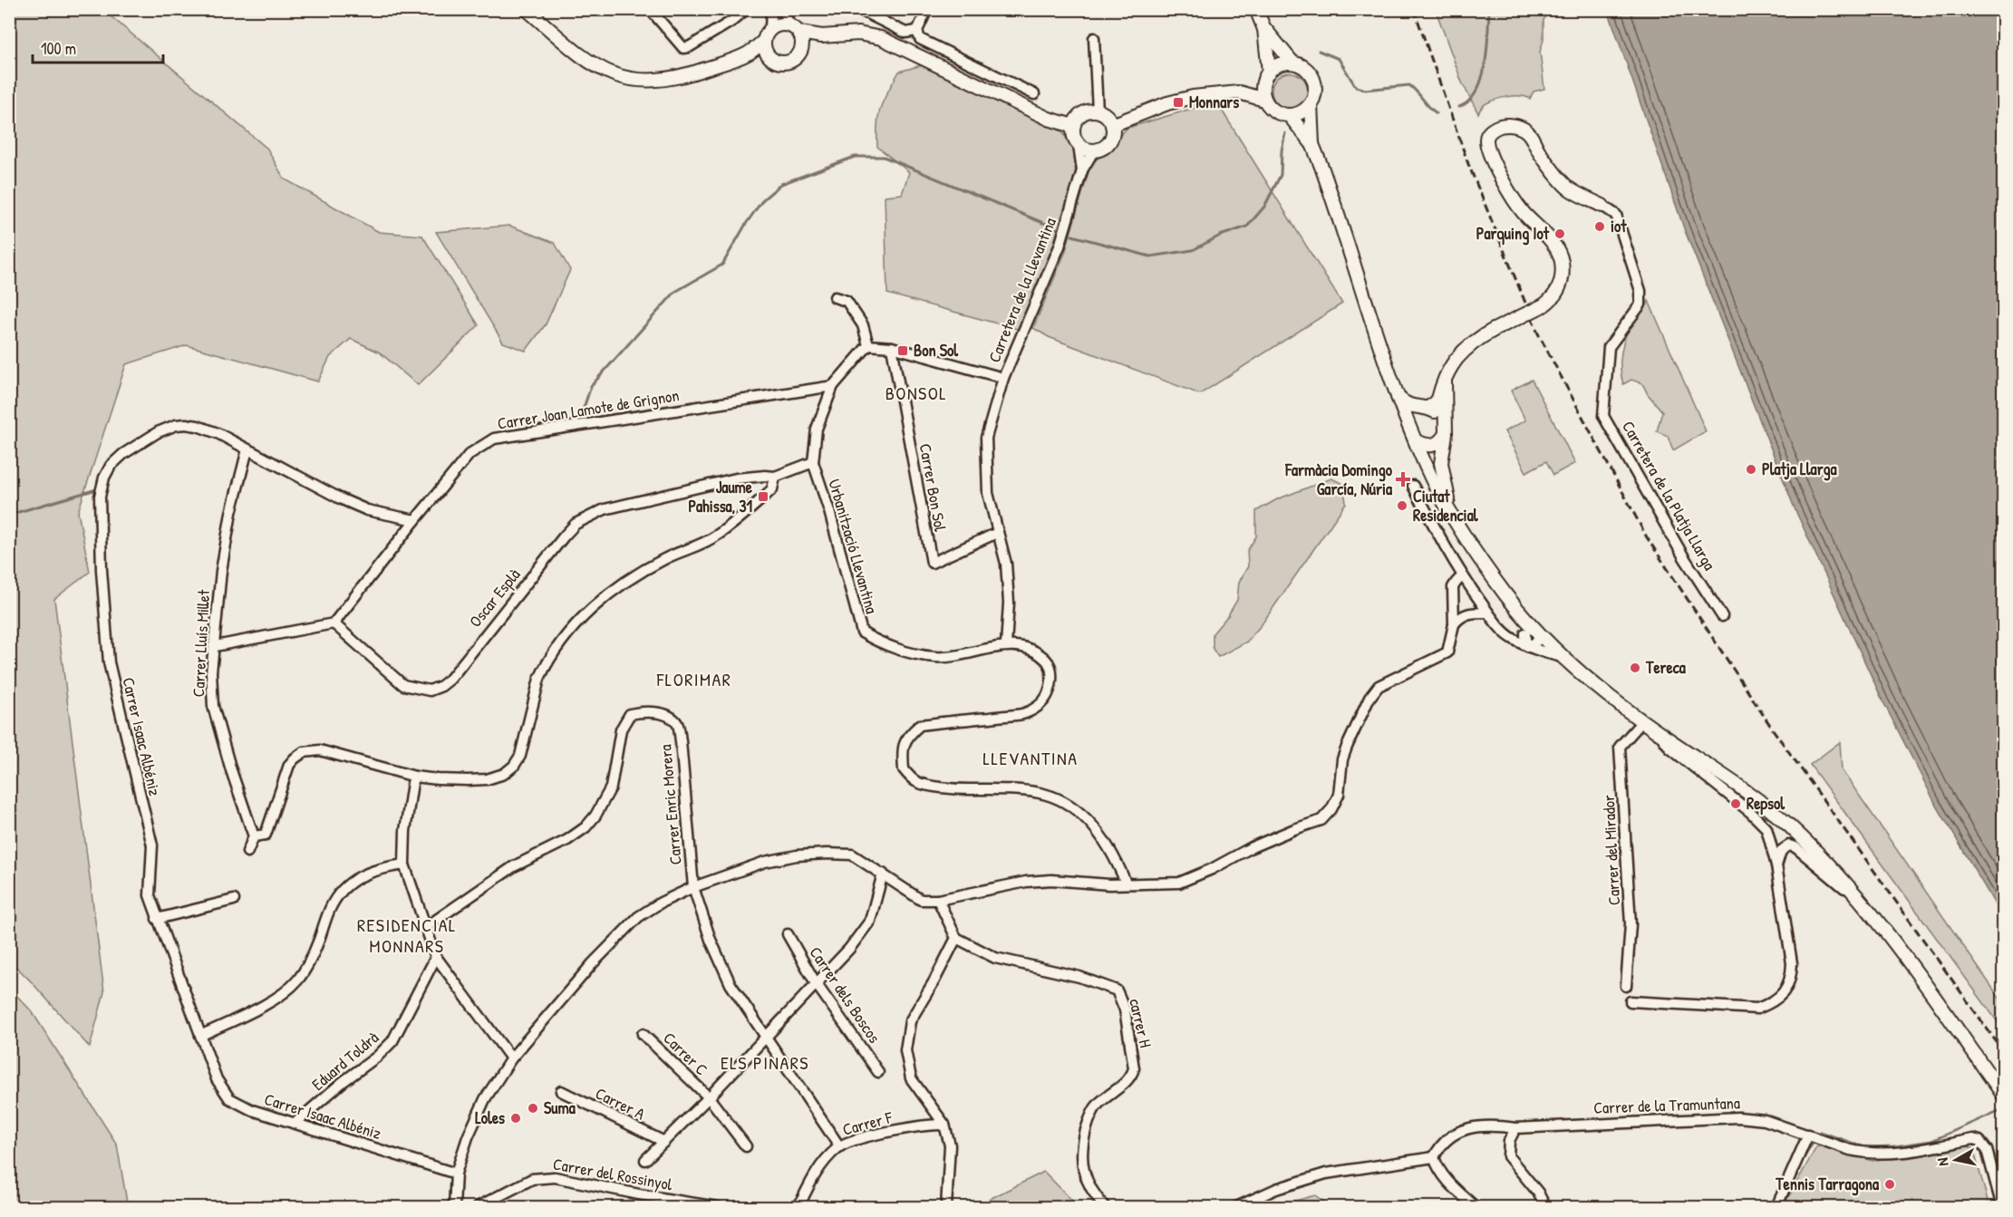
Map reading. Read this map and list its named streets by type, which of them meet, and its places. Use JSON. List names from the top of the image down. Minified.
{"streets":{"street":["Carretera de la Llevantina","Carrer Joan Lamote de Grignon","Carrer Bon Sol","Carretera de la Platja Llarga","Urbanització Llevantina","Oscar Esplà","Carrer Lluís Millet","Carrer Isaac Albéniz","Carrer Enric Morera","Carrer del Mirador","Carrer dels Boscos","carrer H","Carrer C","Eduard Toldrà","Carrer A","Carrer de la Tramuntana","Carrer F","Carrer del Rossinyol"]},"crossings":[["Carretera de la Llevantina","Carrer Bon Sol"],["Carrer Joan Lamote de Grignon","Oscar Esplà"],["Carrer Joan Lamote de Grignon","Carrer Isaac Albéniz"],["Urbanització Llevantina","Oscar Esplà"],["Carrer Lluís Millet","Carrer Isaac Albéniz"],["Carrer Isaac Albéniz","Eduard Toldrà"]],"districts":["BONSOL","FLORIMAR","LLEVANTINA","RESIDENCIAL MONNARS","ELS PINARS"],"places":{"transit":["Monnars","Bon Sol","Jaume Pahissa, 31"],"other":["iot","Parquing Iot","Platja Llarga","Ciutat Residencial","Tereca","Repsol","Suma","Loles","Tennis Tarragona"],"health":["Farmàcia Domingo García, Núria"]},"scale_bar":"100 m","north":"left"}
